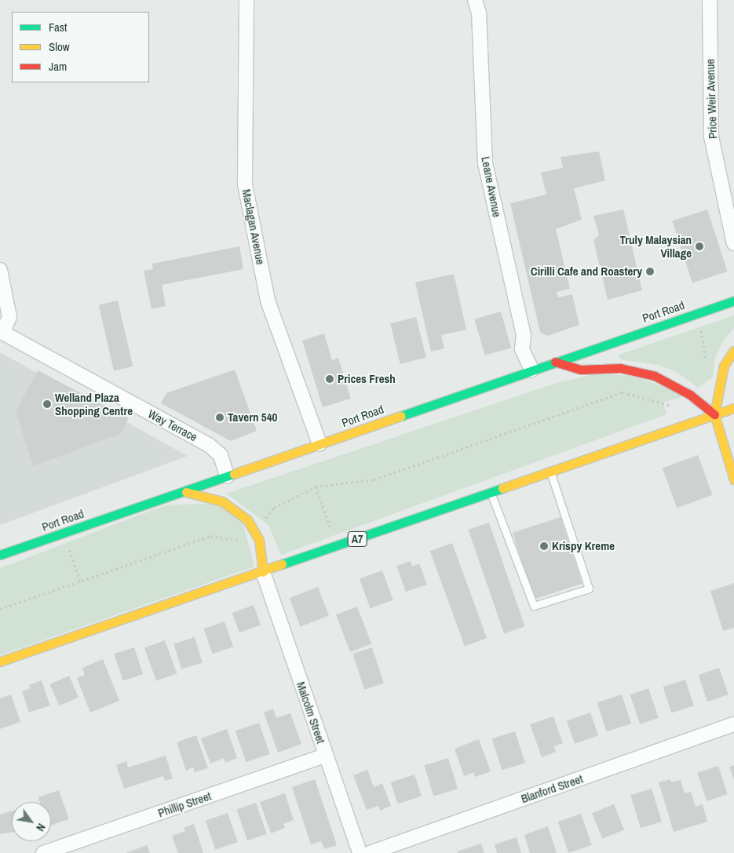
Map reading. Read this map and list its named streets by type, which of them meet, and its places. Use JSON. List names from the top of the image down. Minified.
{"streets":{"main road":["Port Road","A7"],"street":["Price Weir Avenue","Leane Avenue","Maclagan Avenue","Way Terrace","Malcolm Street","Blanford Street","Phillip Street"]},"crossings":[["Leane Avenue","Port Road"],["Maclagan Avenue","Port Road"],["Port Road","Way Terrace"],["A7","Malcolm Street"],["Malcolm Street","Phillip Street"]],"places":["Truly Malaysian Village","Cirilli Cafe and Roastery","Prices Fresh","Welland Plaza Shopping Centre","Tavern 540","Krispy Kreme"],"legend":["Fast","Slow","Jam"],"north":"bottom right"}
